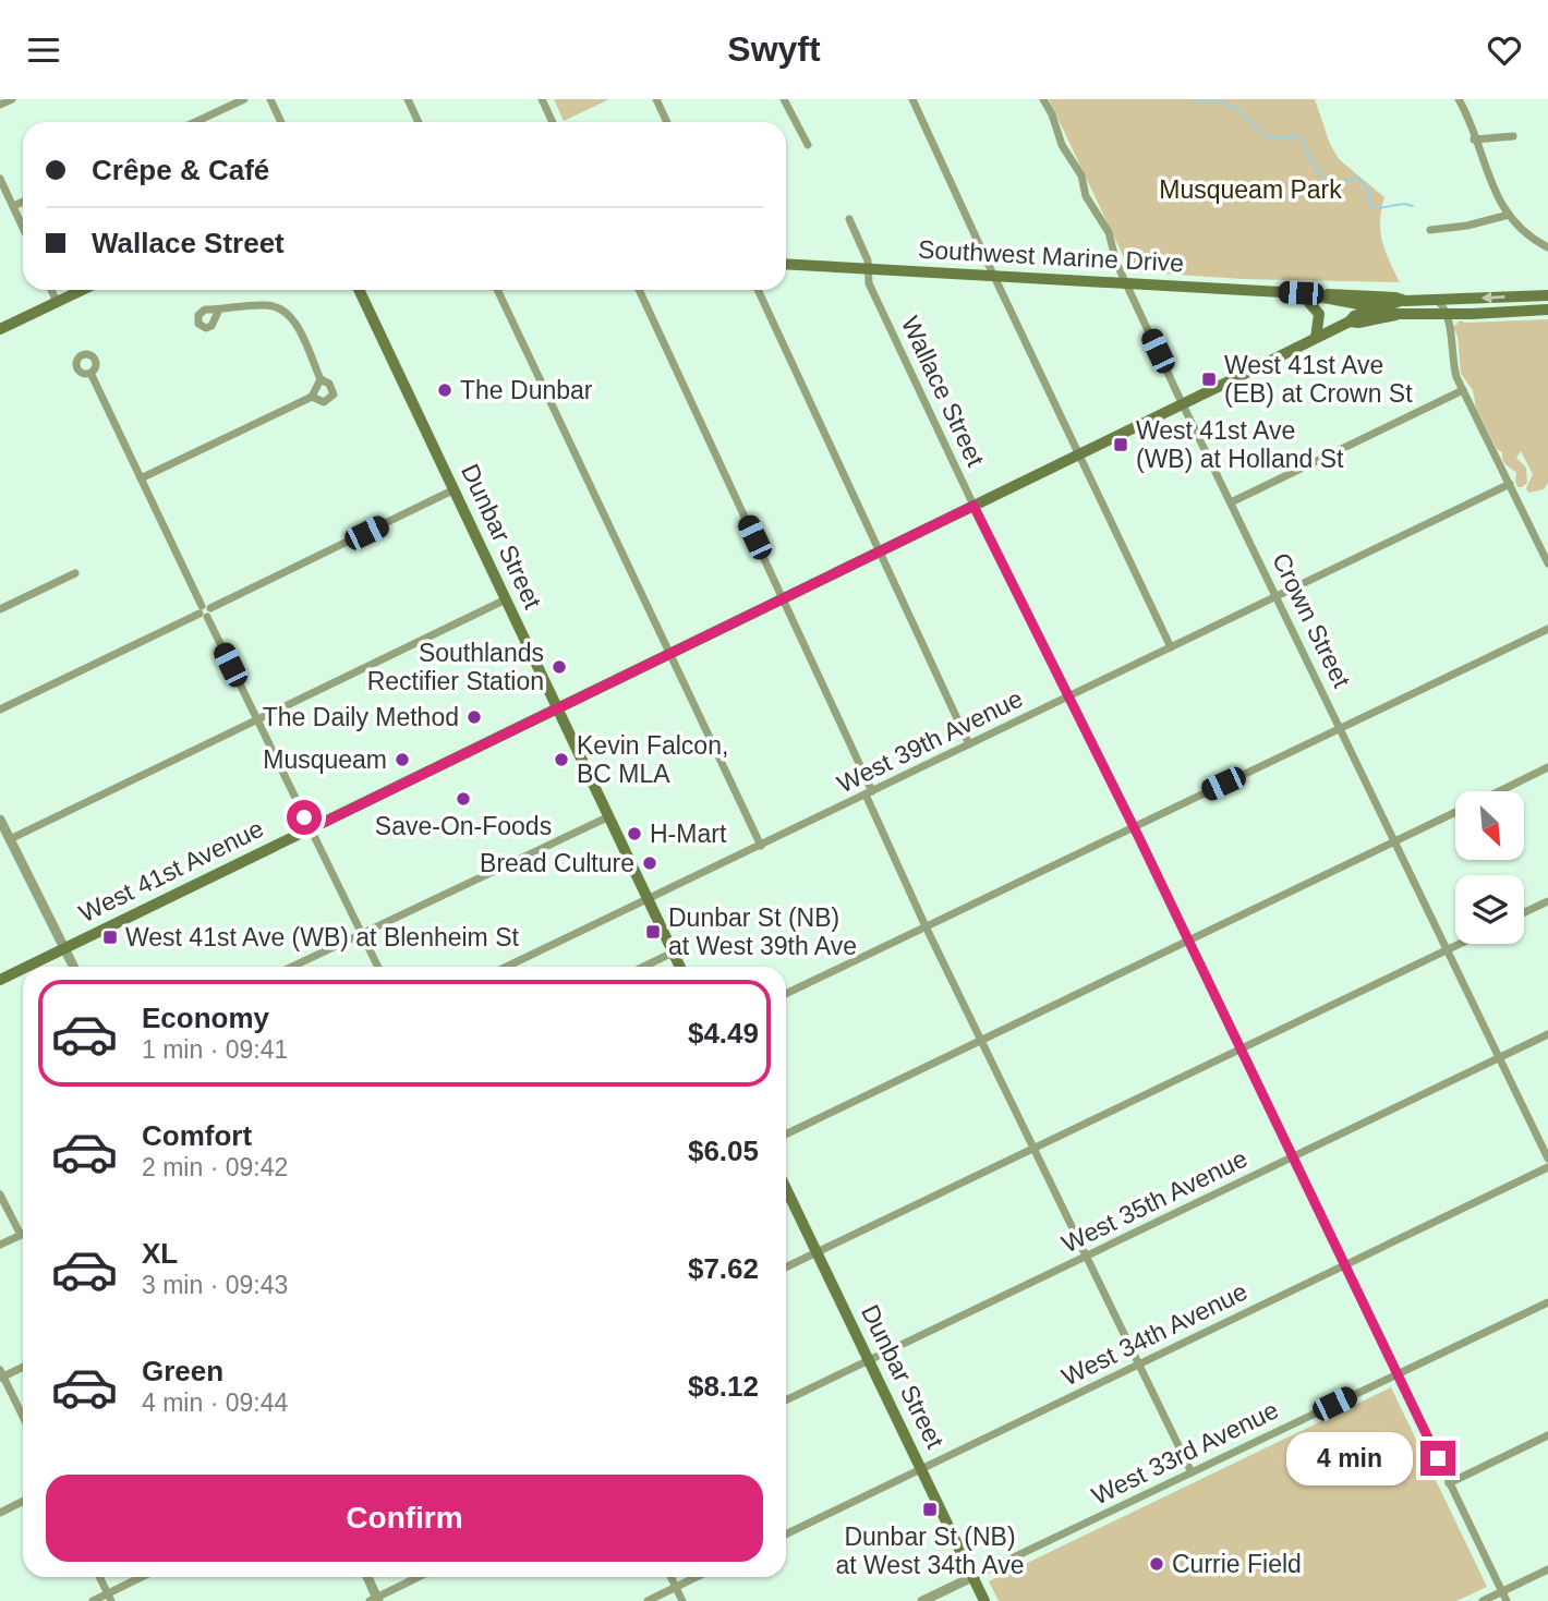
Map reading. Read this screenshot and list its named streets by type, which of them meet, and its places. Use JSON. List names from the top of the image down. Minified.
{"streets":{"main road":["Southwest Marine Drive","Dunbar Street","West 41st Avenue"],"street":["Wallace Street","Crown Street","West 39th Avenue","West 35th Avenue","West 34th Avenue","West 33rd Avenue"]},"crossings":[["Southwest Marine Drive","Wallace Street"],["Southwest Marine Drive","Crown Street"],["Southwest Marine Drive","West 41st Avenue"],["Wallace Street","West 39th Avenue"],["Wallace Street","West 41st Avenue"],["Wallace Street","West 35th Avenue"],["Wallace Street","West 34th Avenue"],["Wallace Street","West 33rd Avenue"],["Dunbar Street","West 39th Avenue"],["Dunbar Street","West 41st Avenue"],["Dunbar Street","West 35th Avenue"],["Dunbar Street","West 34th Avenue"],["Dunbar Street","West 33rd Avenue"],["Crown Street","West 39th Avenue"],["Crown Street","West 41st Avenue"],["Crown Street","West 35th Avenue"]],"parks":["Musqueam Park"],"places":{"transit":["West 41st Ave (EB) at Crown St","West 41st Ave (WB) at Holland St","Dunbar St (NB) at West 39th Ave","West 41st Ave (WB) at Blenheim St","Dunbar St (NB) at West 34th Ave"],"other":["The Dunbar","Southlands Rectifier Station","The Daily Method","Musqueam","Kevin Falcon, BC MLA","Save-On-Foods","H-Mart","Bread Culture","Currie Field"]},"north":"bottom right","page":{"header":"Swyft","banner":["Crêpe & Café","Wallace Street"],"list":[{"name":"Economy","note":"1 min · 09:41","value":"$4.49"},{"name":"Comfort","note":"2 min · 09:42","value":"$6.05"},{"name":"XL","note":"3 min · 09:43","value":"$7.62"},{"name":"Green","note":"4 min · 09:44","value":"$8.12"}],"bubble":"4 min","buttons":"Confirm"}}
